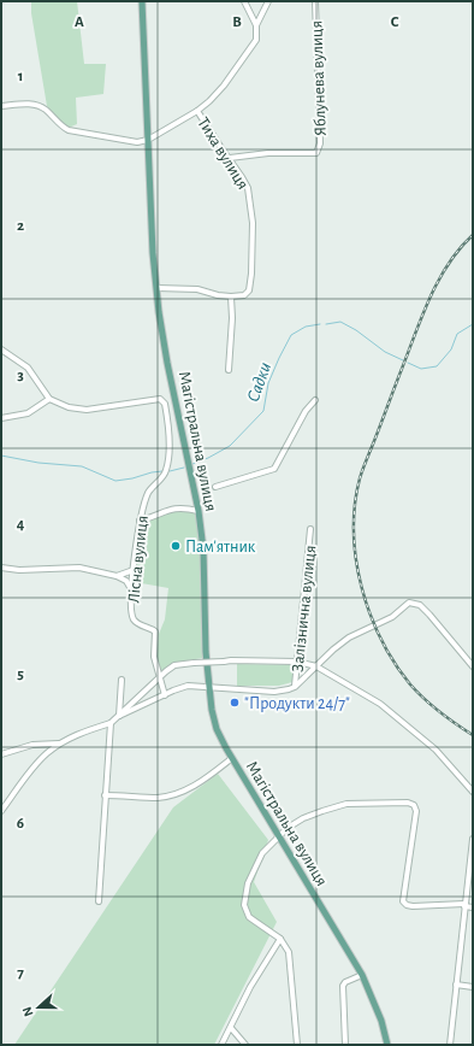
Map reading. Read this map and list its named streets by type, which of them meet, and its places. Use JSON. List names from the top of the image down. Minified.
{"streets":{"main road":["Магістральна вулиця"],"street":["Яблунева вулиця","Тиха вулиця","Лісна вулиця","Залізнична вулиця"]},"crossings":[["Яблунева вулиця","Тиха вулиця"]],"water":["Садки"],"places":["Пам'ятник","\"Продукти 24/7\""],"north":"left","grid":{"columns":["A","B","C"],"rows":["1","2","3","4","5","6","7"]}}
